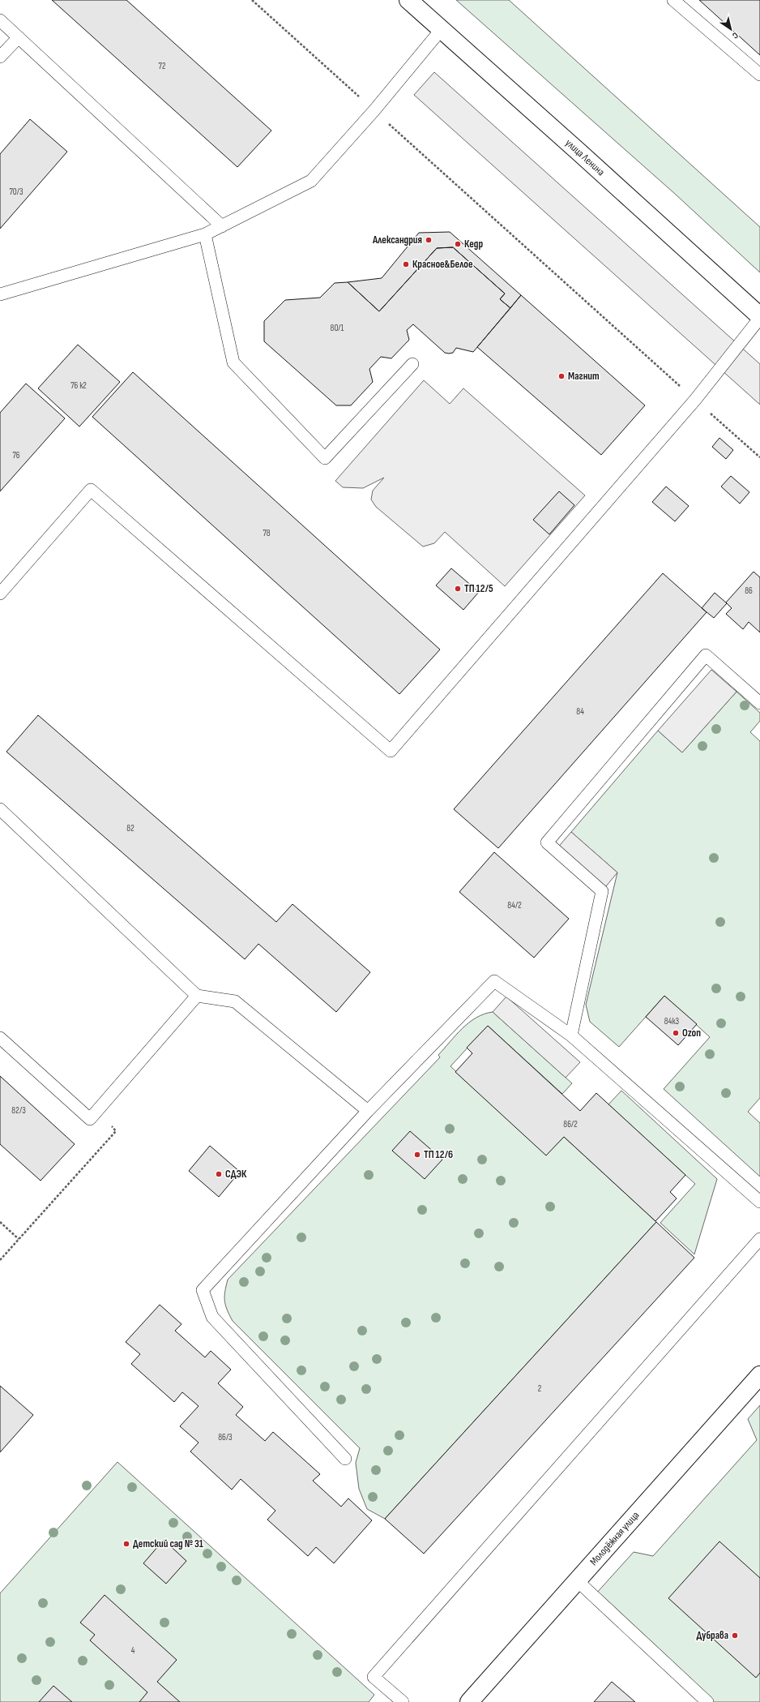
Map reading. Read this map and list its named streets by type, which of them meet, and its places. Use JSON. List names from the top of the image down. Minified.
{"streets":{"main road":["улица Ленина","Молодёжная улица"]},"places":["Александрия","Кедр","Красное&Белое","Магнит","ТП 12/5","Ozon","ТП 12/6","СДЭК","Детский сад № 31","Дубрава"],"house_numbers":["72","70/3","80/1","76 к2","76","78","86","84","82","84/2","84к3","82/3","86/2","2","86/3","4"],"north":"bottom right"}
